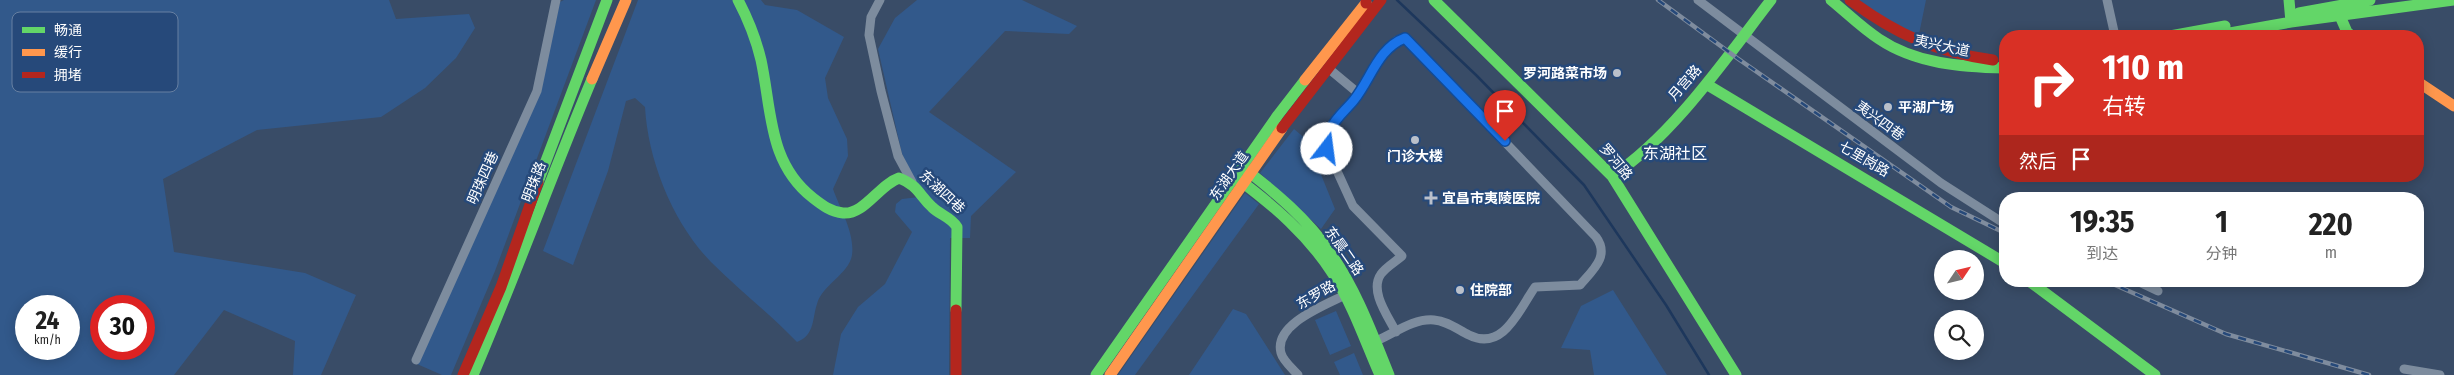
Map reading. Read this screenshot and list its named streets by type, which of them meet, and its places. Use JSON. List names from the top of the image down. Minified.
{"streets":{"main road":["夷兴大道","月宫路","七里岗路","罗河路","东湖大道","明珠路","东湖四巷","东晨二路"],"street":["夷兴四巷","明珠四巷","东罗路"]},"crossings":[["月宫路","夷兴四巷"],["月宫路","七里岗路"],["月宫路","罗河路"],["东湖大道","东晨二路"],["东晨二路","东罗路"]],"districts":["东湖社区"],"places":{"other":["罗河路菜市场","平湖广场","门诊大楼","住院部"],"health":["宜昌市夷陵医院"]},"legend":["畅通","缓行","拥堵"],"north":"top right","page":{"turn":["110 m","右转"],"then":"然后","eta":["19:35","到达","1","分钟","220","m"],"speed":"24 km/h","limit":"30"}}
